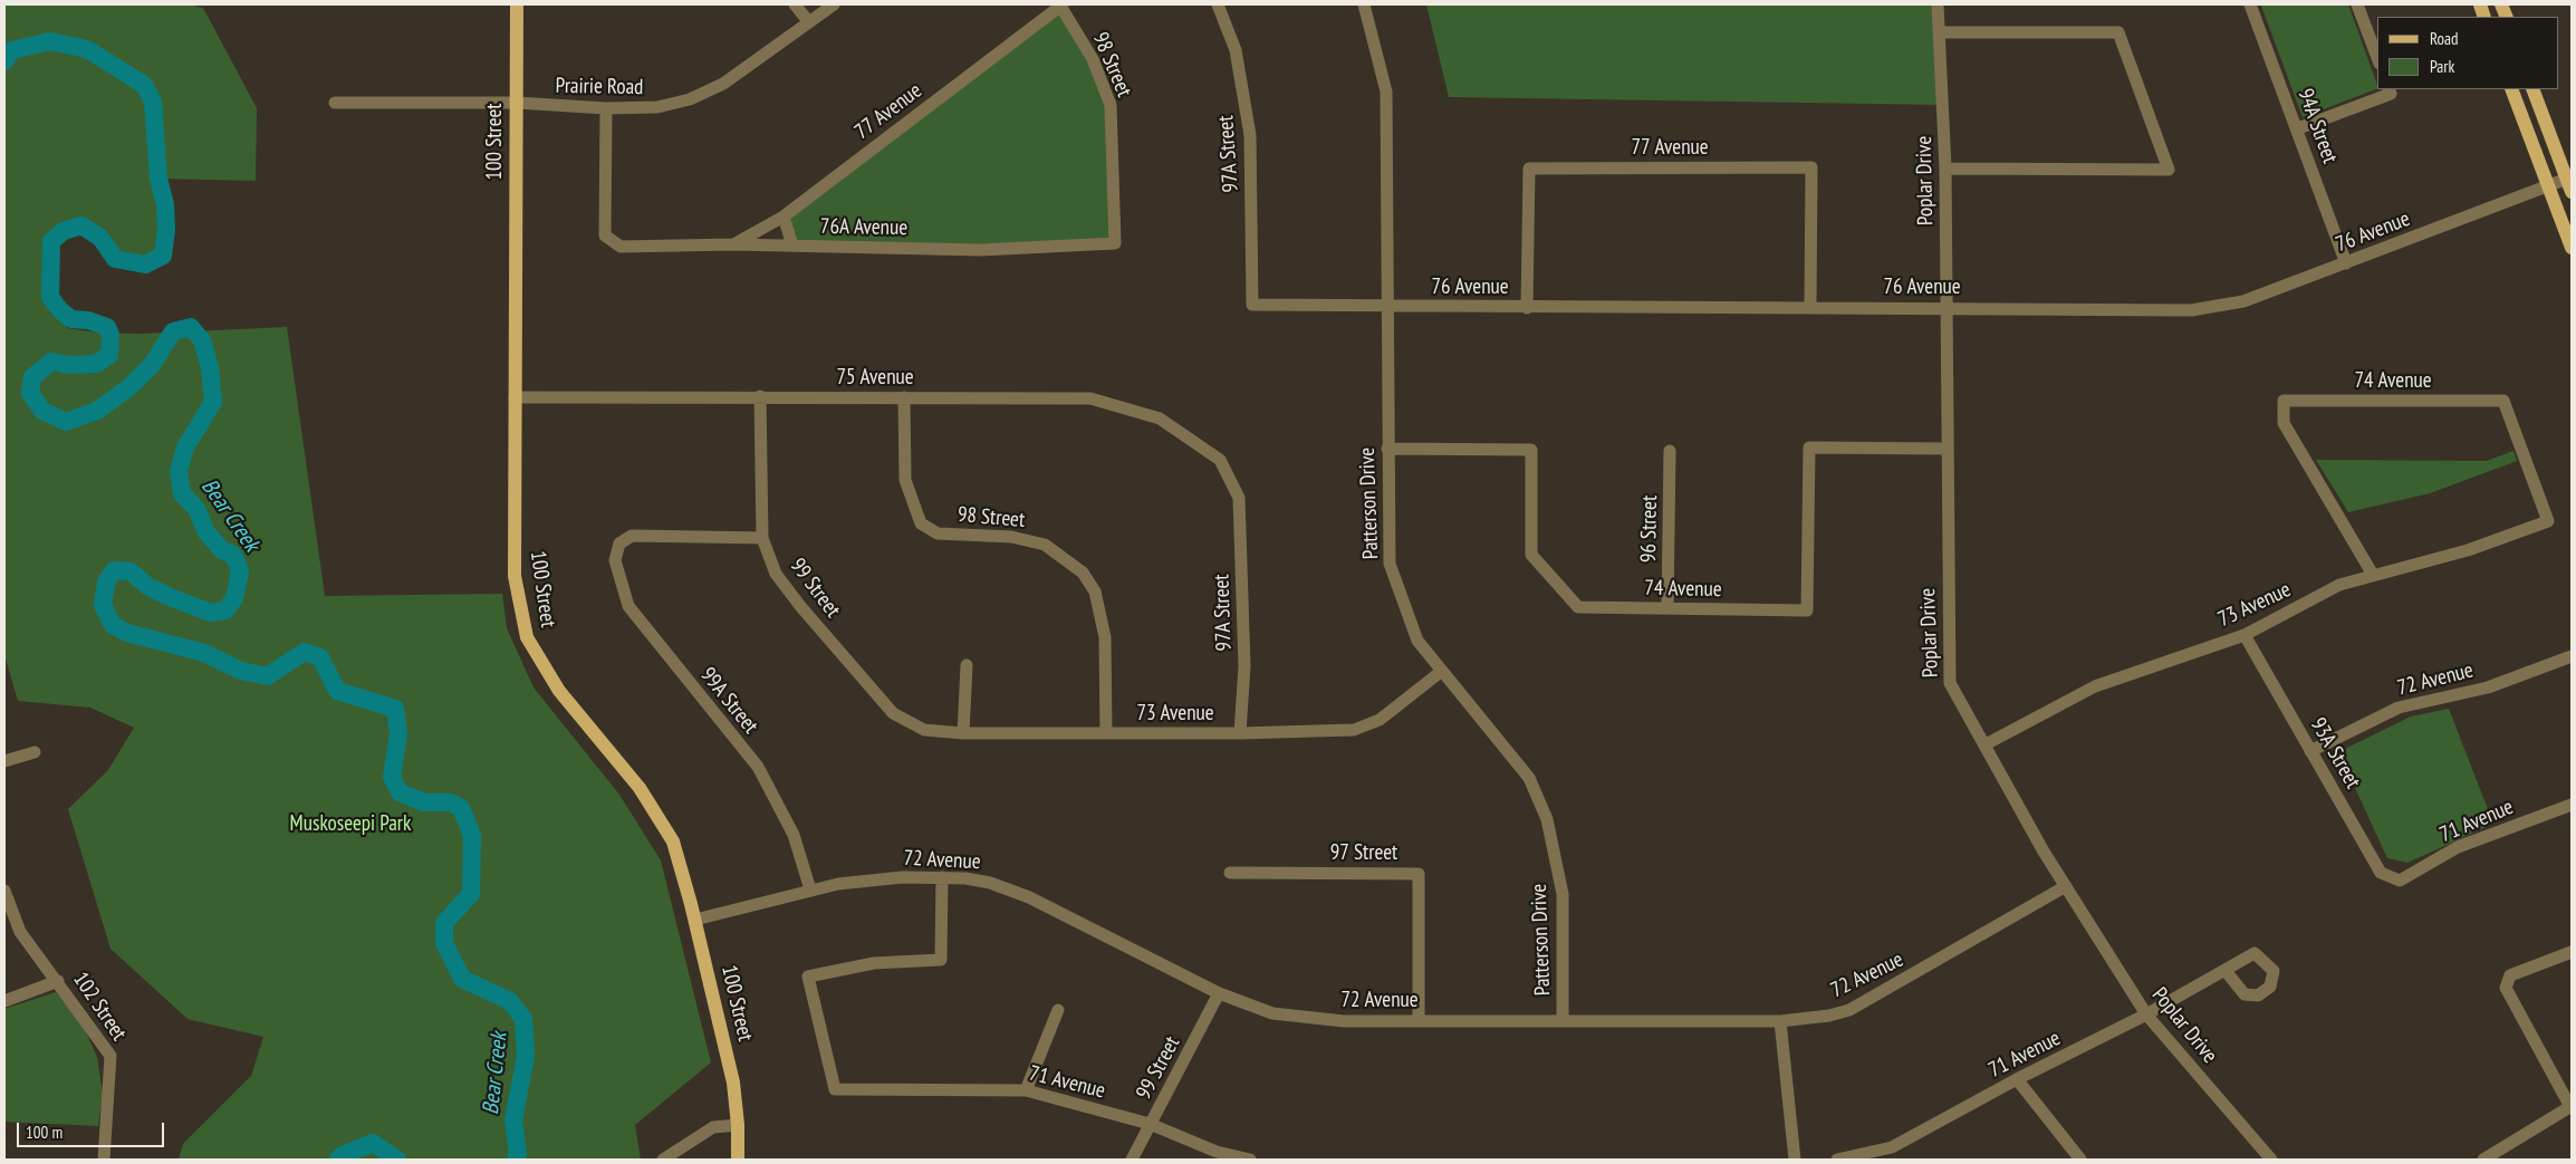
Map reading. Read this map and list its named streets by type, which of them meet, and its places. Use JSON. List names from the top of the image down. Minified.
{"streets":{"main road":["100 Street"],"street":["98 Street","Prairie Road","77 Avenue","94A Street","97A Street","Poplar Drive","76A Avenue","76 Avenue","75 Avenue","74 Avenue","Patterson Drive","96 Street","99 Street","73 Avenue","72 Avenue","99A Street","93A Street","71 Avenue","97 Street","102 Street"]},"crossings":[["98 Street","77 Avenue"],["98 Street","76A Avenue"],["98 Street","75 Avenue"],["98 Street","73 Avenue"],["Prairie Road","100 Street"],["Prairie Road","76A Avenue"],["77 Avenue","76A Avenue"],["77 Avenue","76 Avenue"],["94A Street","76 Avenue"],["100 Street","75 Avenue"],["100 Street","72 Avenue"],["97A Street","76 Avenue"],["97A Street","75 Avenue"],["97A Street","73 Avenue"],["Poplar Drive","76 Avenue"],["Poplar Drive","74 Avenue"],["Poplar Drive","73 Avenue"],["Poplar Drive","72 Avenue"],["Poplar Drive","71 Avenue"],["76 Avenue","Patterson Drive"],["75 Avenue","99 Street"],["74 Avenue","Patterson Drive"],["74 Avenue","96 Street"],["74 Avenue","73 Avenue"],["Patterson Drive","73 Avenue"],["Patterson Drive","72 Avenue"],["99 Street","73 Avenue"],["99 Street","72 Avenue"],["99 Street","99A Street"],["99 Street","71 Avenue"],["73 Avenue","93A Street"],["72 Avenue","99A Street"],["72 Avenue","93A Street"],["72 Avenue","71 Avenue"],["72 Avenue","97 Street"],["93A Street","71 Avenue"]],"water":["Bear Creek"],"parks":["Muskoseepi Park"],"legend":["Road","Park"],"scale_bar":"100 m"}
